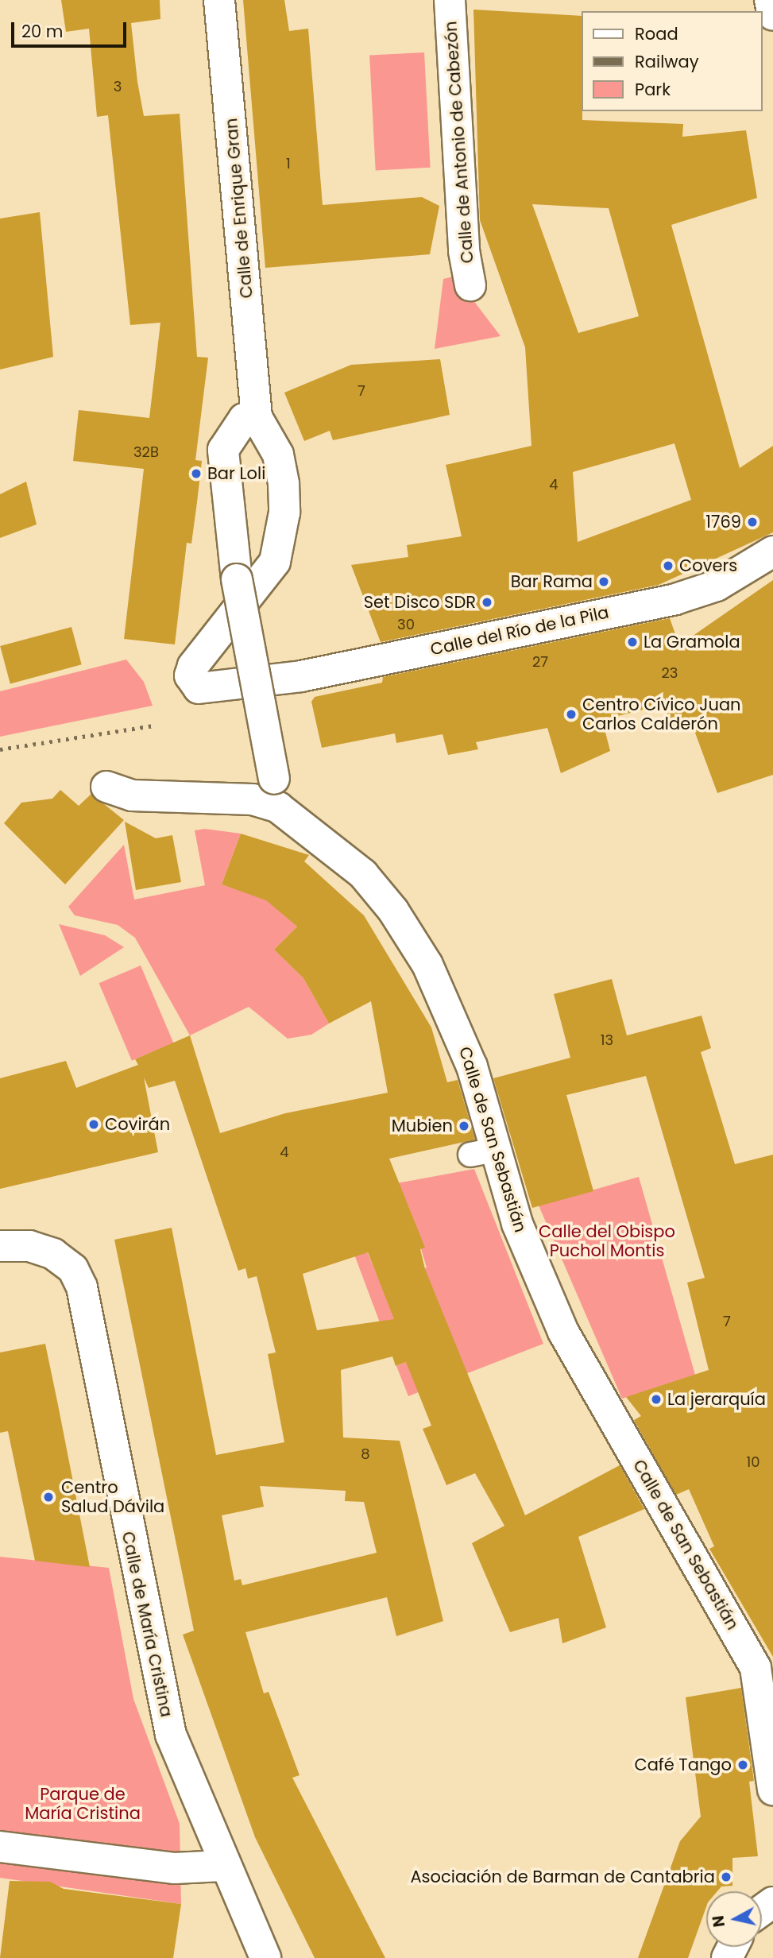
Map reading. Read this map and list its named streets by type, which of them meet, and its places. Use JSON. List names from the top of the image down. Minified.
{"streets":{"street":["Calle de Antonio de Cabezón","Calle de Enrique Gran","Calle del Río de la Pila","Calle de San Sebastián","Calle de María Cristina"]},"crossings":[["Calle de Enrique Gran","Calle del Río de la Pila"]],"parks":["Calle del Obispo Puchol Montis","Parque de María Cristina"],"places":["Bar Loli","1769","Covers","Bar Rama","Set Disco SDR","La Gramola","Centro Cívico Juan Carlos Calderón","Covirán","Mubien","La jerarquía","Centro Salud Dávila","Café Tango","Asociación de Barman de Cantabria"],"house_numbers":["3","1","7","32B","4","30","27","23","13","4","7","8","10"],"legend":["Road","Railway","Park"],"scale_bar":"20 m","north":"left"}
